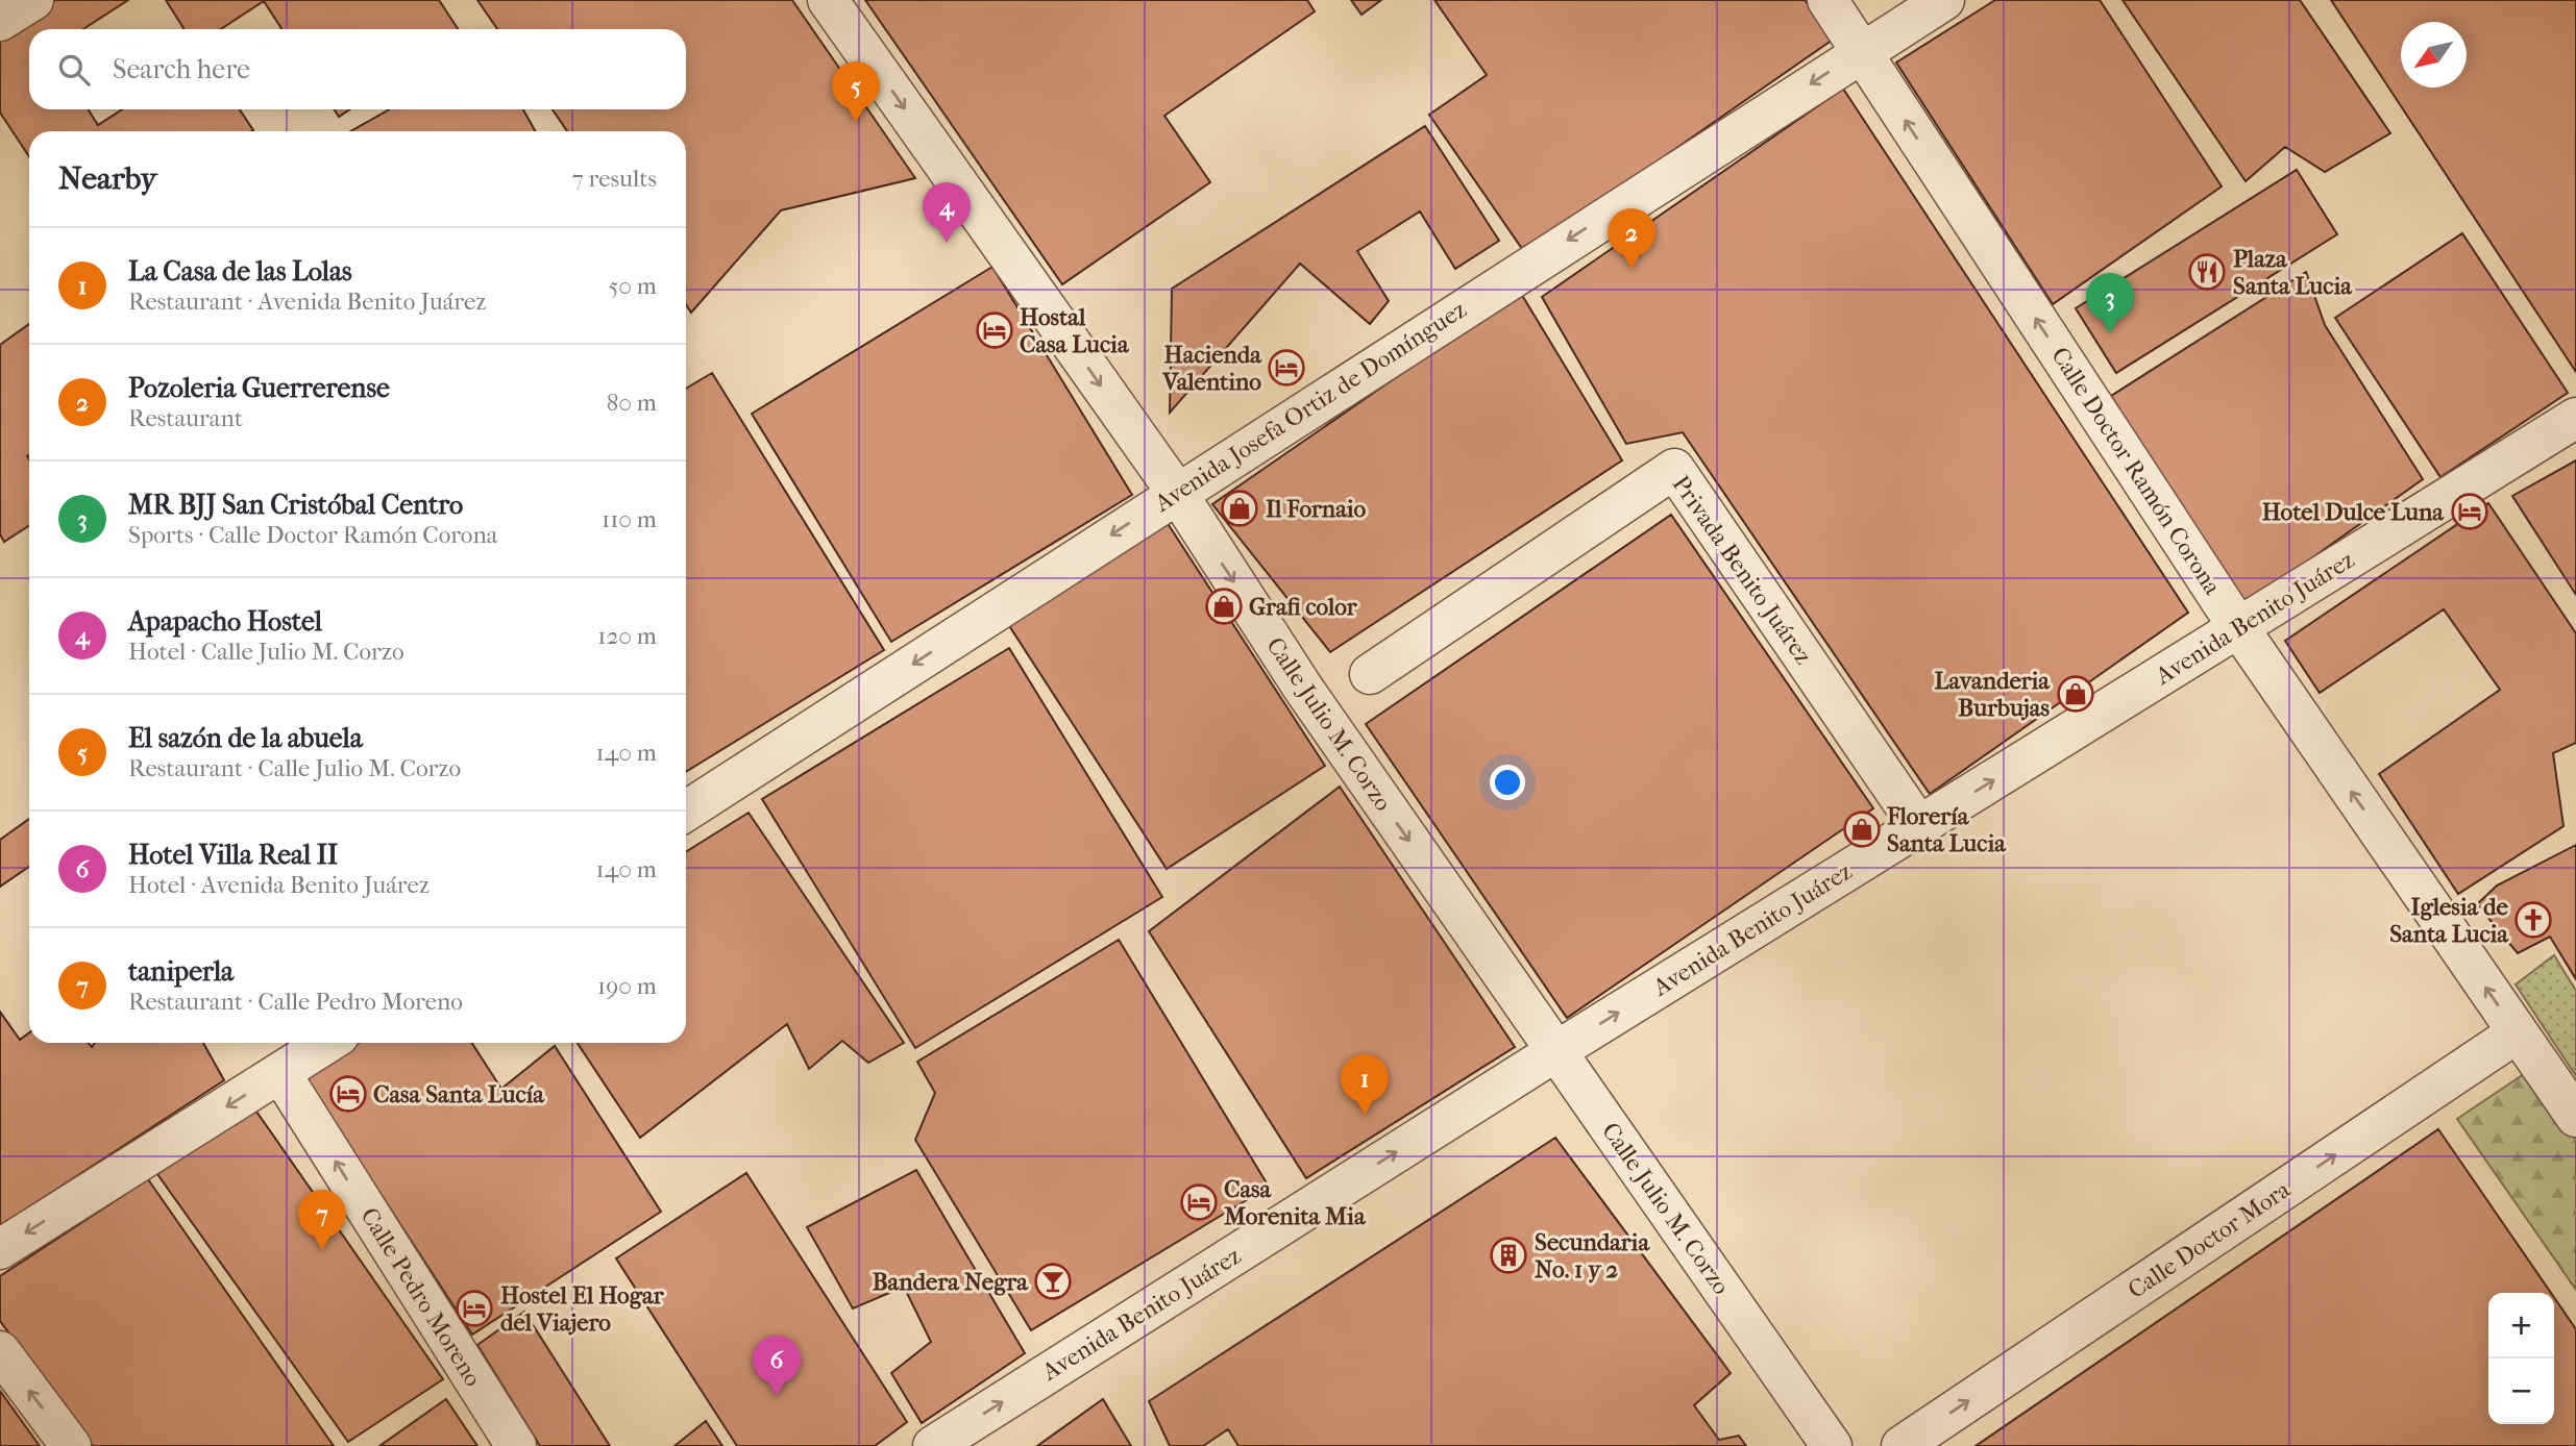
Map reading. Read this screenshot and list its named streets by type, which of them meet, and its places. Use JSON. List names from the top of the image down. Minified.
{"streets":{"street":["Avenida Josefa Ortiz de Domínguez","Calle Doctor Ramón Corona","Privada Benito Juárez","Avenida Benito Juárez","Calle Julio M. Corzo","Calle Doctor Mora","Calle Pedro Moreno"]},"crossings":[["Avenida Josefa Ortiz de Domínguez","Calle Doctor Ramón Corona"],["Avenida Josefa Ortiz de Domínguez","Calle Julio M. Corzo"],["Calle Doctor Ramón Corona","Avenida Benito Juárez"],["Calle Doctor Ramón Corona","Calle Doctor Mora"],["Privada Benito Juárez","Avenida Benito Juárez"],["Avenida Benito Juárez","Calle Julio M. Corzo"]],"one_way":["Avenida Josefa Ortiz de Domínguez","Calle Doctor Ramón Corona","Avenida Benito Juárez","Calle Julio M. Corzo","Calle Doctor Mora","Calle Pedro Moreno"],"places":{"restaurant":["Plaza Santa Lucia"],"hotel":["Hostal Casa Lucia","Hacienda Valentino","Hotel Dulce Luna","Casa Santa Lucía","Casa Morenita Mia","Hostel El Hogar del Viajero"],"shop":["Il Fornaio","Grafi color","Lavanderia Burbujas","Florería Santa Lucia"],"church":["Iglesia de Santa Lucia"],"building":["Secundaria No. 1 y 2"],"bar":["Bandera Negra"]},"north":"bottom left","page":{"search":"Search here","pins":["5","4","2","3","1","7","6"],"heading":["Nearby","7 results"],"list":[{"mark":"1","name":"La Casa de las Lolas","note":"Restaurant · Avenida Benito Juárez","value":"50 m"},{"mark":"2","name":"Pozoleria Guerrerense","note":"Restaurant","value":"80 m"},{"mark":"3","name":"MR BJJ San Cristóbal Centro","note":"Sports · Calle Doctor Ramón Corona","value":"110 m"},{"mark":"4","name":"Apapacho Hostel","note":"Hotel · Calle Julio M. Corzo","value":"120 m"},{"mark":"5","name":"El sazón de la abuela","note":"Restaurant · Calle Julio M. Corzo","value":"140 m"},{"mark":"6","name":"Hotel Villa Real II","note":"Hotel · Avenida Benito Juárez","value":"140 m"},{"mark":"7","name":"taniperla","note":"Restaurant · Calle Pedro Moreno","value":"190 m"}],"map_buttons":["+","−"]}}
